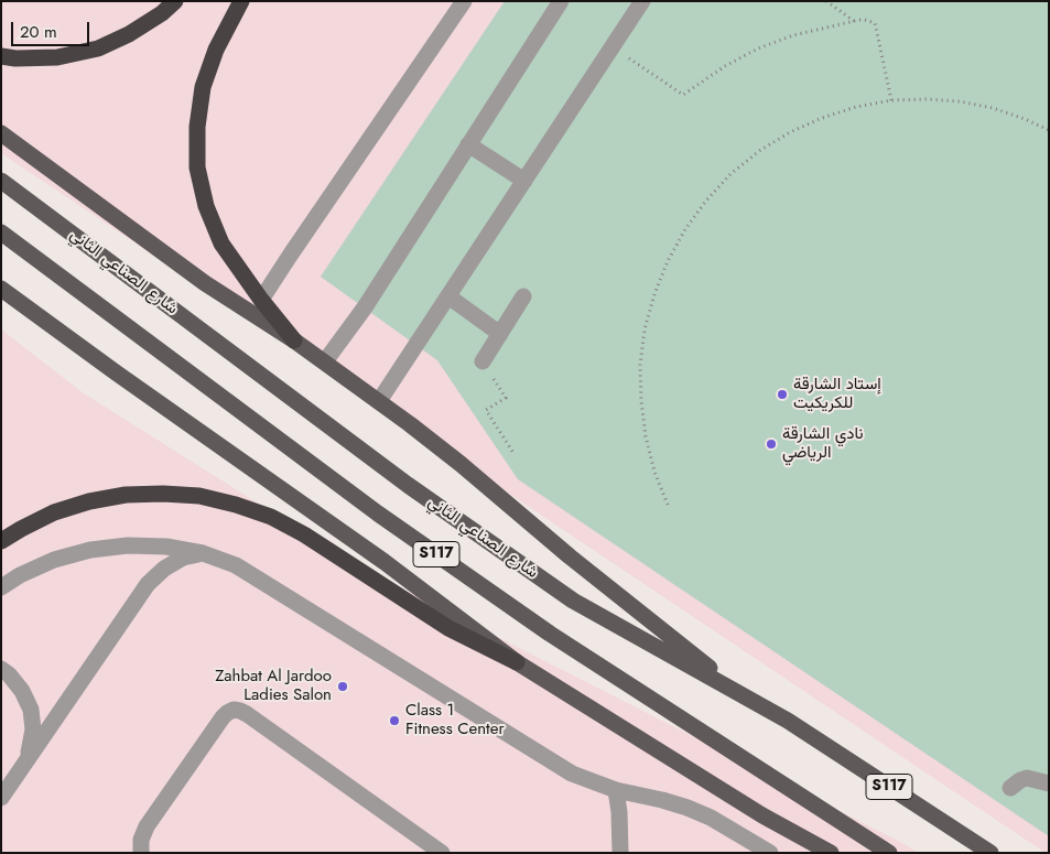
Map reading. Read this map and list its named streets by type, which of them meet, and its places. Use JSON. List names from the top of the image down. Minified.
{"streets":{"main road":["شارع الصناعي الثاني","S117"]},"places":["إستاد الشارقة للكريكيت","نادي الشارقة الرياضي","Zahbat Al Jardoo Ladies Salon","Class 1 Fitness Center"],"scale_bar":"20 m"}
